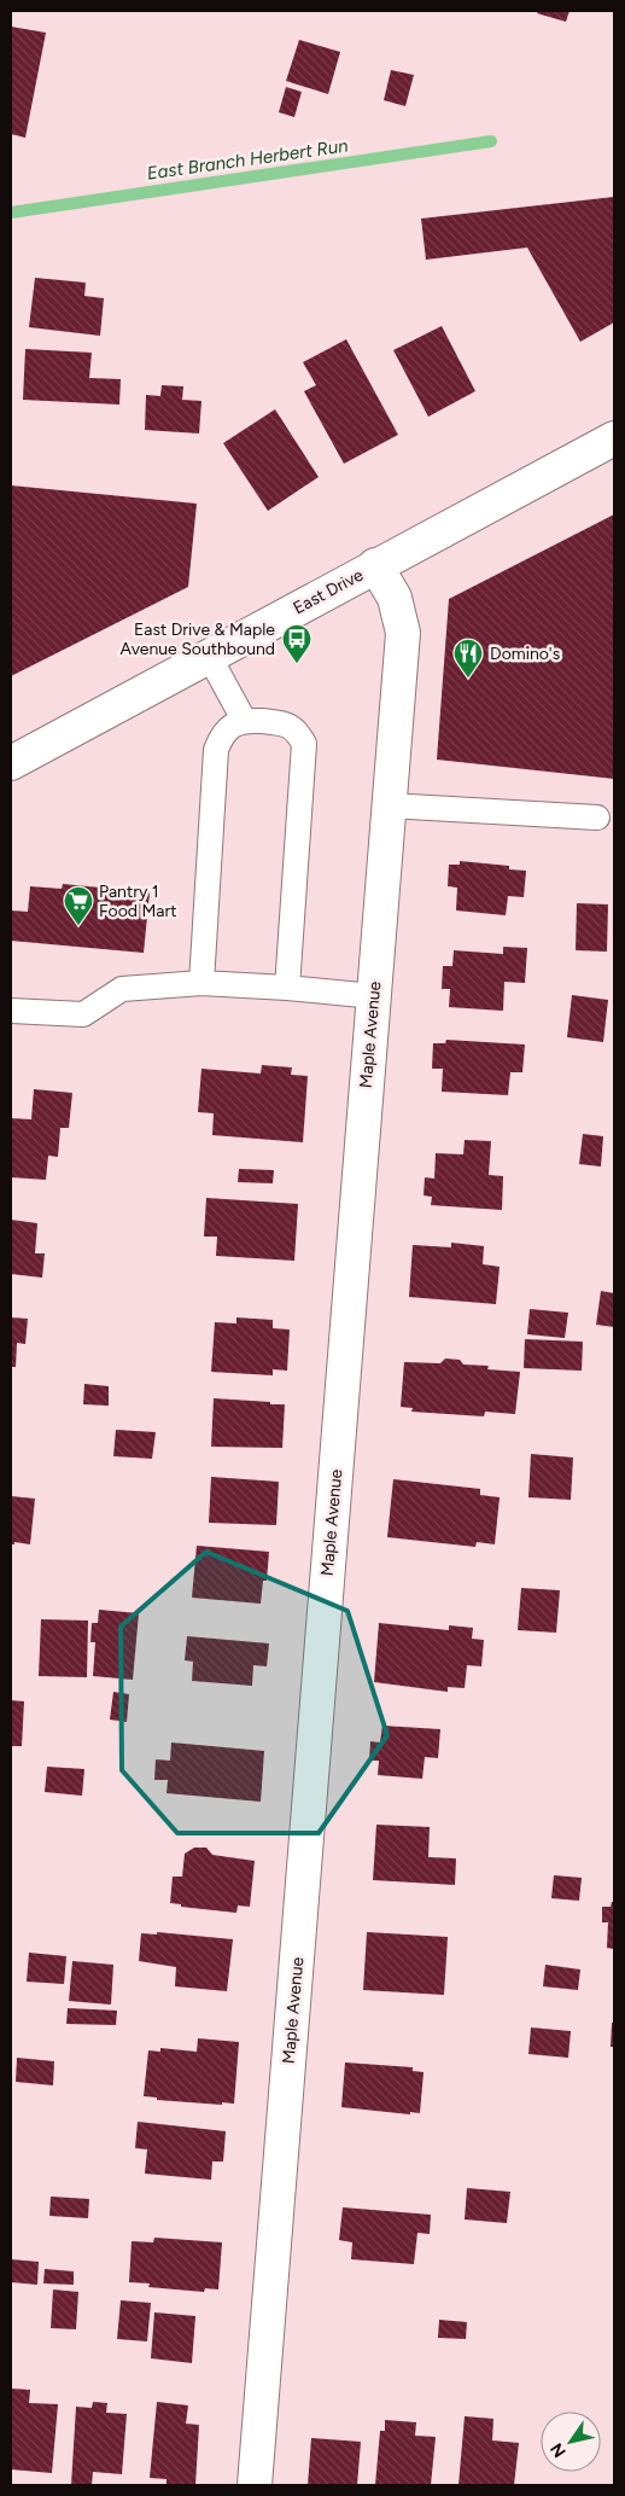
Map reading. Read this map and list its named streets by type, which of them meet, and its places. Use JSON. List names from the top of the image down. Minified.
{"streets":{"street":["East Drive","Maple Avenue"]},"crossings":[["East Drive","Maple Avenue"]],"water":["East Branch Herbert Run"],"places":{"bus stop":["East Drive & Maple Avenue Southbound"],"restaurant":["Domino's"],"supermarket":["Pantry 1 Food Mart"]},"north":"bottom left"}
